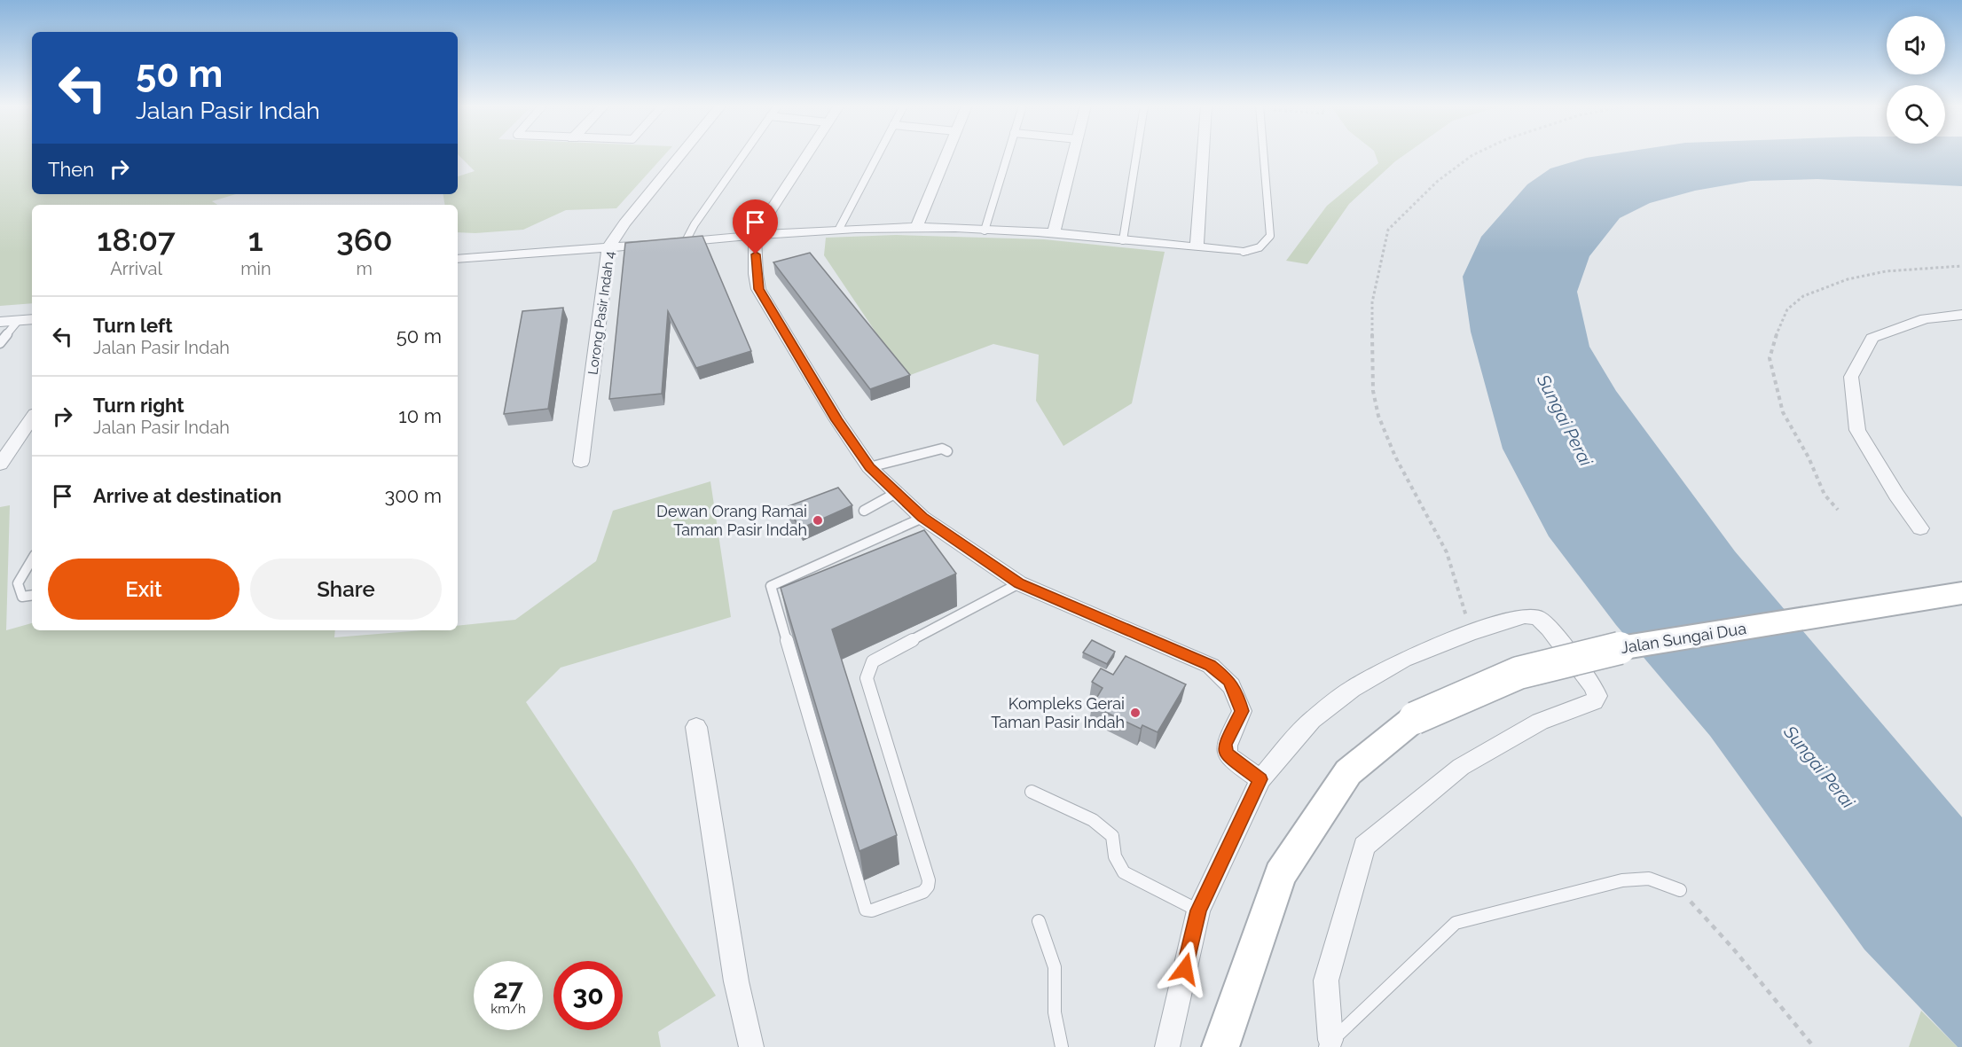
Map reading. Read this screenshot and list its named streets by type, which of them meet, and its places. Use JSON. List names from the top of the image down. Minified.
{"streets":{"main road":["Jalan Sungai Dua"],"street":["Lorong Pasir Indah 4"]},"water":["Sungai Perai"],"places":["Dewan Orang Ramai Taman Pasir Indah","Kompleks Gerai Taman Pasir Indah"],"page":{"turn":["50 m","Jalan Pasir Indah"],"then":"Then","eta":["18:07","Arrival","1","min","360","m"],"list":[{"name":"Turn left","note":"Jalan Pasir Indah","value":"50 m"},{"name":"Turn right","note":"Jalan Pasir Indah","value":"10 m"},{"name":"Arrive at destination","value":"300 m"}],"buttons":["Exit","Share"],"speed":"27 km/h","limit":"30"}}
